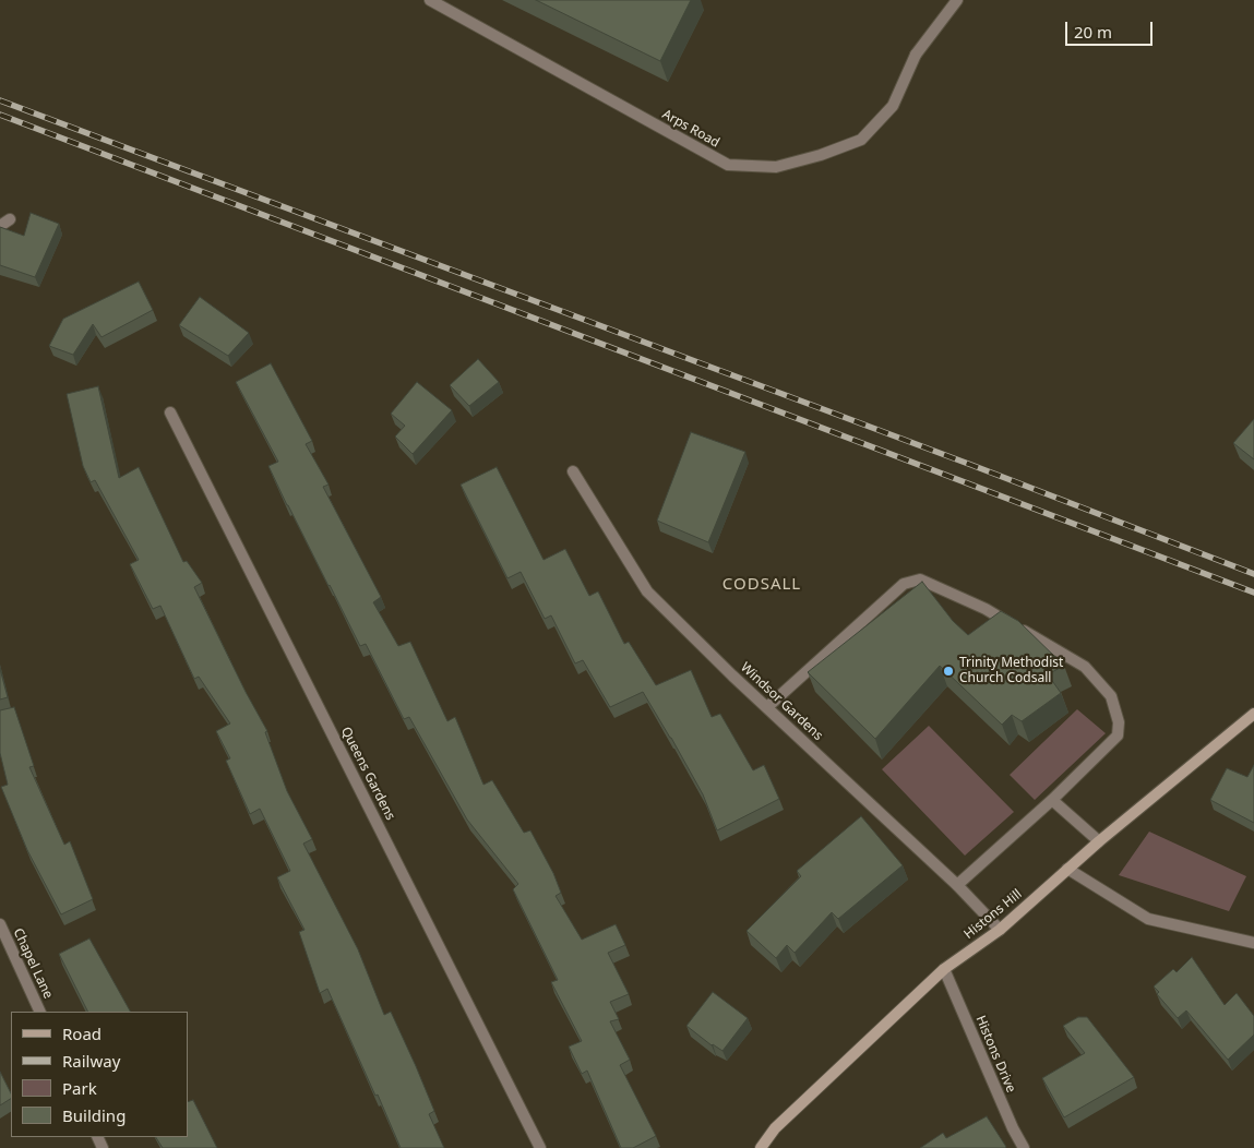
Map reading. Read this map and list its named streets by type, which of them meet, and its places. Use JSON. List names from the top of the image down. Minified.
{"streets":{"street":["Arps Road","Windsor Gardens","Queens Gardens","Histons Hill","Chapel Lane","Histons Drive"]},"crossings":[["Windsor Gardens","Histons Hill"],["Histons Hill","Histons Drive"]],"districts":["CODSALL"],"places":["Trinity Methodist Church Codsall"],"legend":["Road","Railway","Park","Building"],"scale_bar":"20 m"}
